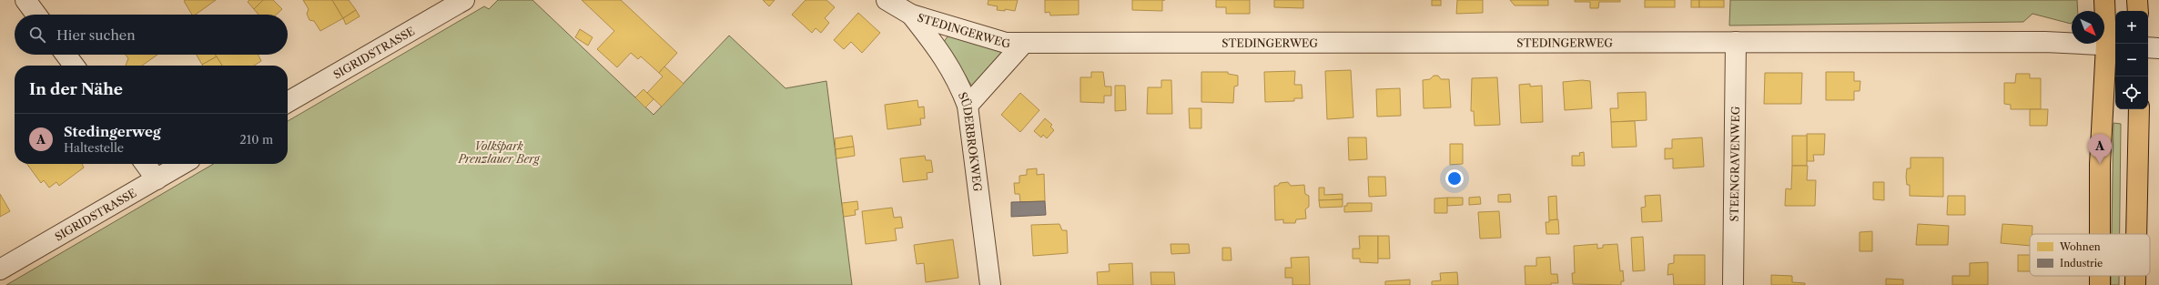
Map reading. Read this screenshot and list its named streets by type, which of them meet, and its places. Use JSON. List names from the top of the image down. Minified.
{"streets":{"street":["STEDINGERWEG","SIGRIDSTRASSE","SÜDERBROKWEG","STEENGRAVENWEG"]},"crossings":[["STEDINGERWEG","SÜDERBROKWEG"],["STEDINGERWEG","STEENGRAVENWEG"]],"parks":["Volkspark Prenzlauer Berg"],"legend":["Wohnen","Industrie"],"north":"bottom right","page":{"map_buttons":["+","−"],"search":"Hier suchen","heading":"In der Nähe","list":[{"mark":"A","name":"Stedingerweg","note":"Haltestelle","value":"210 m"}],"pins":"A"}}
